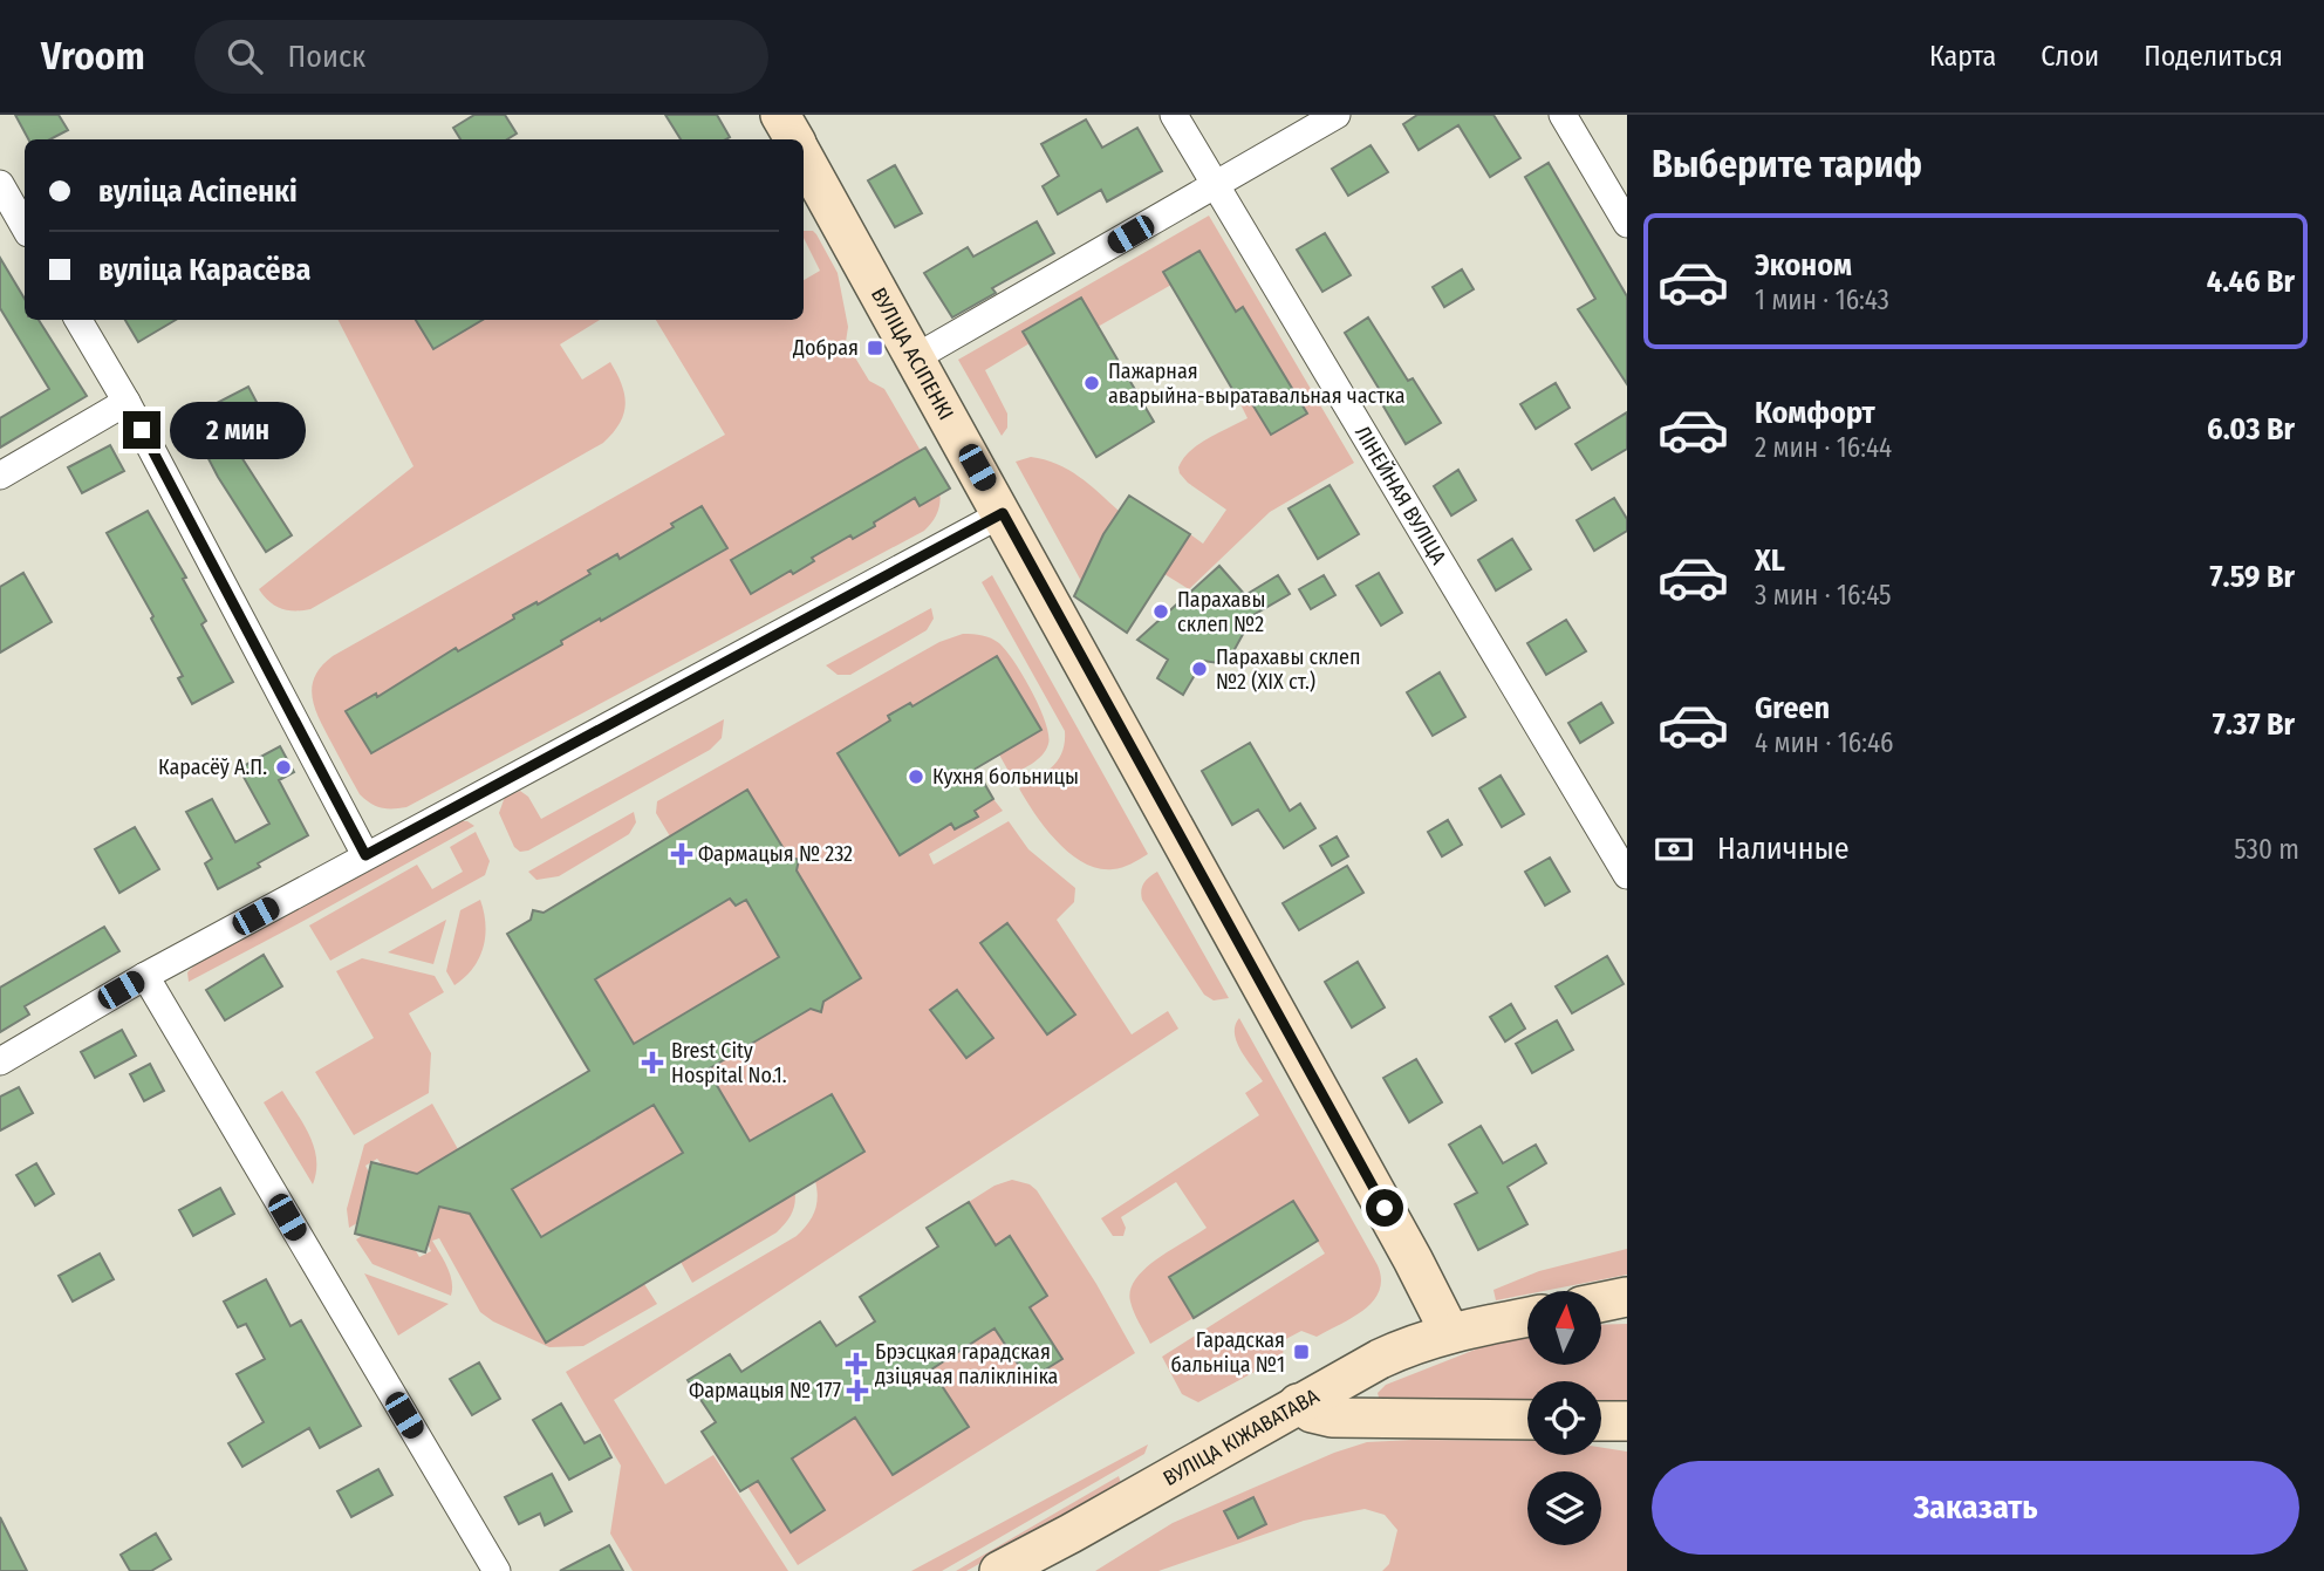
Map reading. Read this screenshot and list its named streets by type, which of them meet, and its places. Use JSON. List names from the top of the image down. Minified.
{"streets":{"main road":["ВУЛІЦА АСІПЕНКІ","ВУЛІЦА КІЖАВАТАВА"],"street":["ЛІНЕЙНАЯ ВУЛІЦА"]},"crossings":[["ВУЛІЦА АСІПЕНКІ","ВУЛІЦА КІЖАВАТАВА"]],"places":{"transit":["Добрая","Гарадская бальніца №1"],"other":["Пажарная аварыйна-выратавальная частка","Парахавы склеп №2","Парахавы склеп №2 (XIX ст.)","Карасёў А.П.","Кухня больницы"],"health":["Фармацыя № 232","Brest City Hospital No.1.","Брэсцкая гарадская дзіцячая паліклініка","Фармацыя № 177"]},"north":"top","page":{"header":"Vroom","search":"Поиск","nav":["Карта","Слои","Поделиться"],"heading":"Выберите тариф","banner":["вуліца Асіпенкі","вуліца Карасёва"],"list":[{"name":"Эконом","note":"1 мин · 16:43","value":"4.46 Br"},{"name":"Комфорт","note":"2 мин · 16:44","value":"6.03 Br"},{"name":"XL","note":"3 мин · 16:45","value":"7.59 Br"},{"name":"Green","note":"4 мин · 16:46","value":"7.37 Br"}],"bubble":"2 мин","pay":["Наличные","530 m"],"buttons":"Заказать"}}
